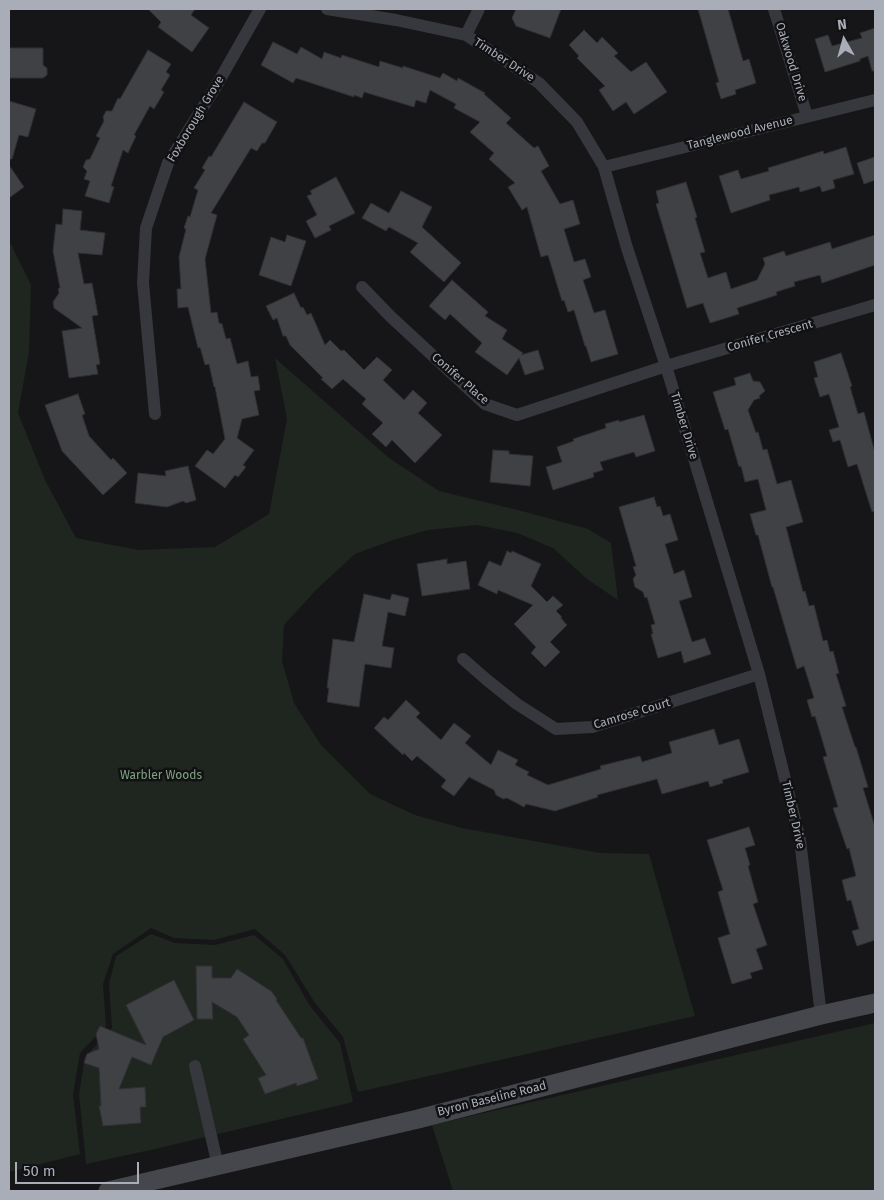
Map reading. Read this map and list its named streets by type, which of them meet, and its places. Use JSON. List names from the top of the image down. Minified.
{"streets":{"main road":["Byron Baseline Road"],"street":["Timber Drive","Oakwood Drive","Foxborough Grove","Tanglewood Avenue","Conifer Crescent","Conifer Place","Camrose Court"]},"crossings":[["Timber Drive","Tanglewood Avenue"],["Timber Drive","Conifer Crescent"],["Timber Drive","Conifer Place"],["Timber Drive","Camrose Court"],["Timber Drive","Byron Baseline Road"],["Oakwood Drive","Tanglewood Avenue"],["Conifer Crescent","Conifer Place"]],"parks":["Warbler Woods"],"scale_bar":"50 m","north":"top"}
